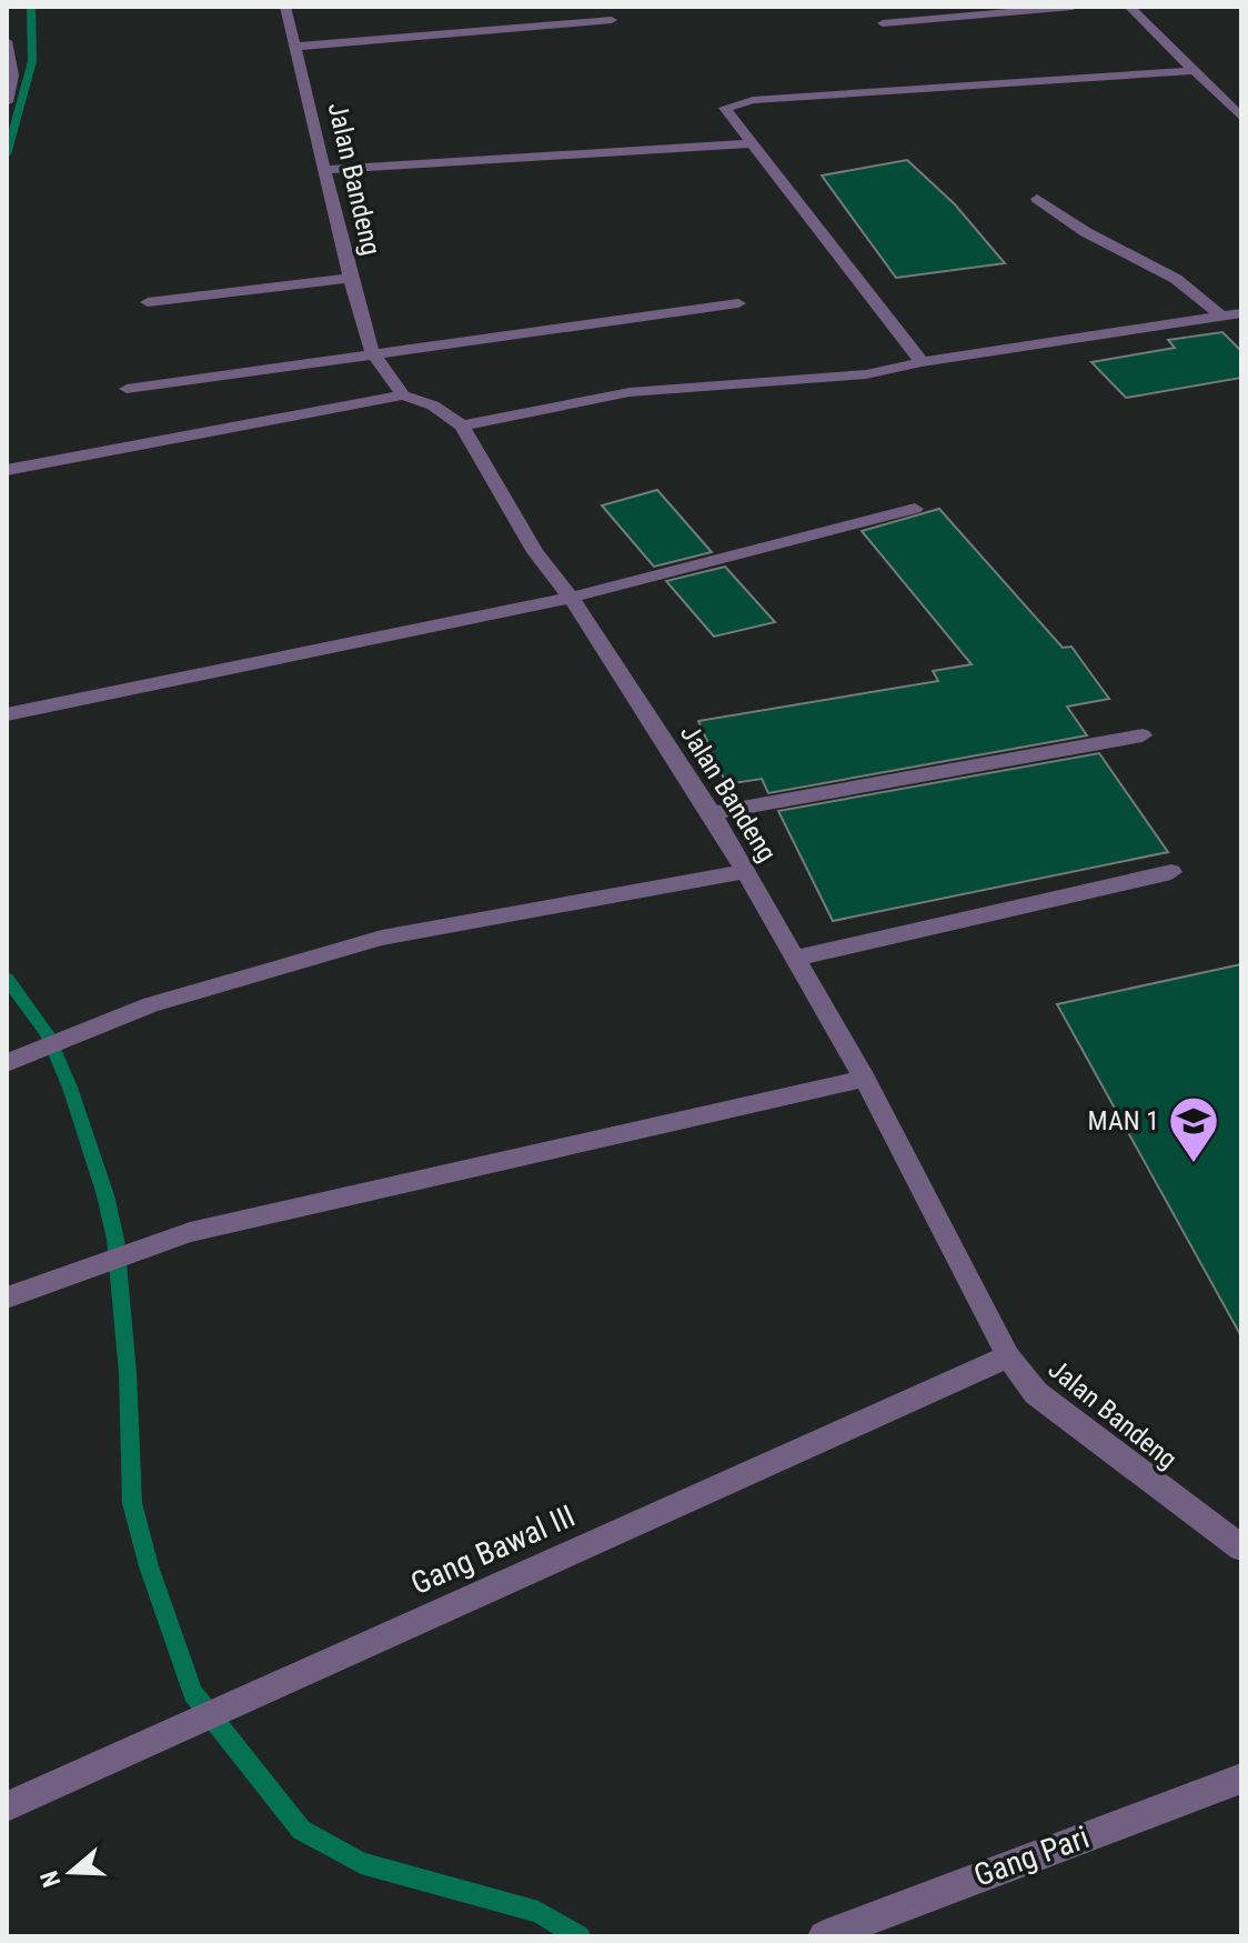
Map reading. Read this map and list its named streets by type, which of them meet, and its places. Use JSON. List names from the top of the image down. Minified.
{"streets":{"street":["Jalan Bandeng","Gang Bawal III","Gang Pari"]},"crossings":[["Jalan Bandeng","Gang Bawal III"]],"places":{"school or university":["MAN 1"]},"north":"left"}
